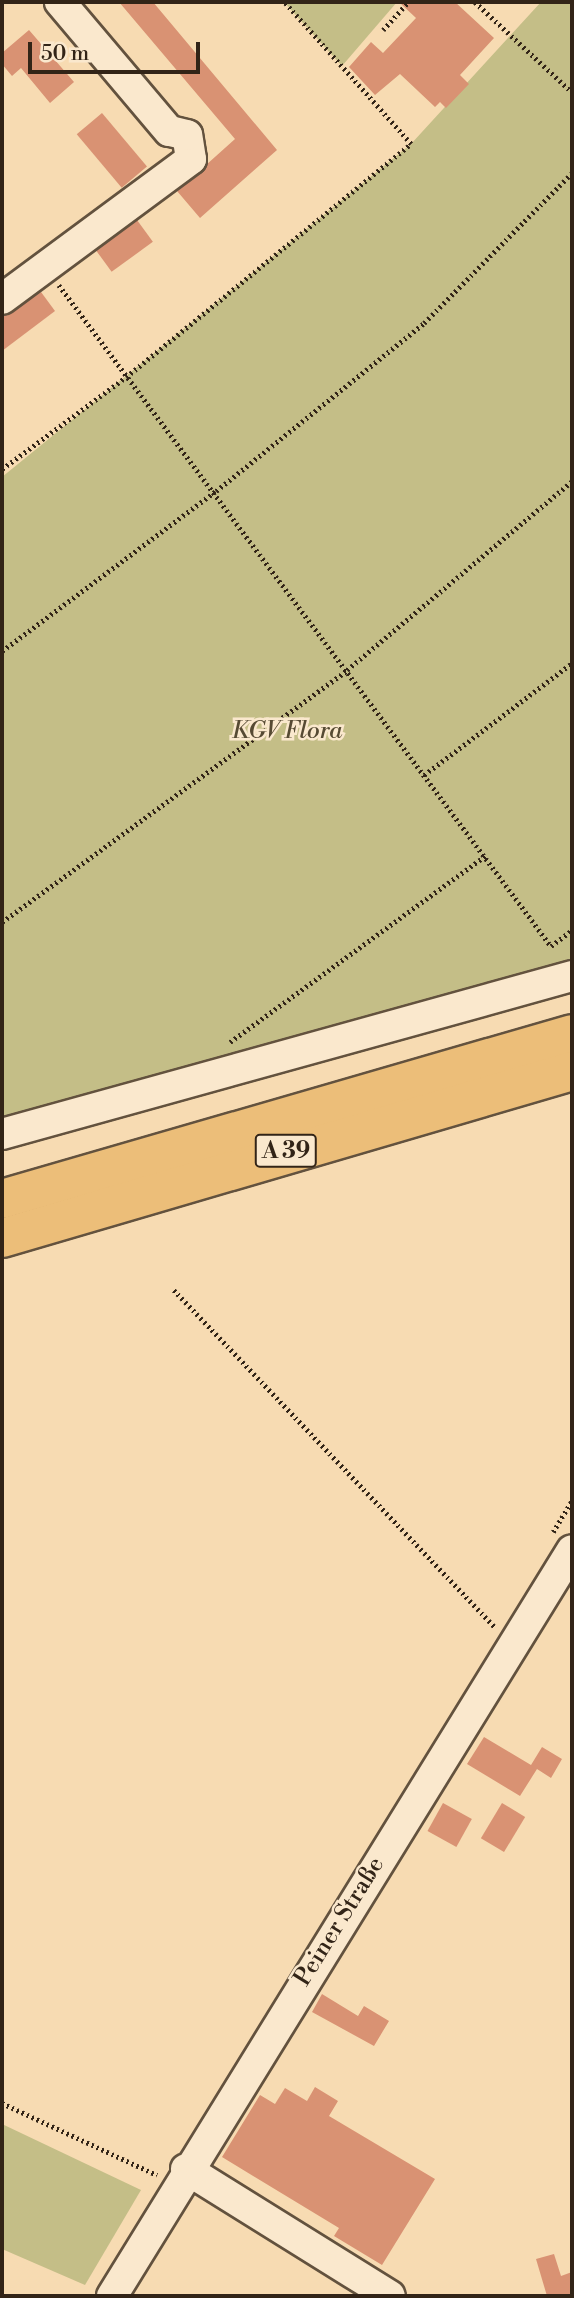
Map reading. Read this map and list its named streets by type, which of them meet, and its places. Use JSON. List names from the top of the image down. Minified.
{"streets":{"highway":["A 39"],"street":["Peiner Straße"]},"parks":["KGV Flora"],"scale_bar":"50 m"}
